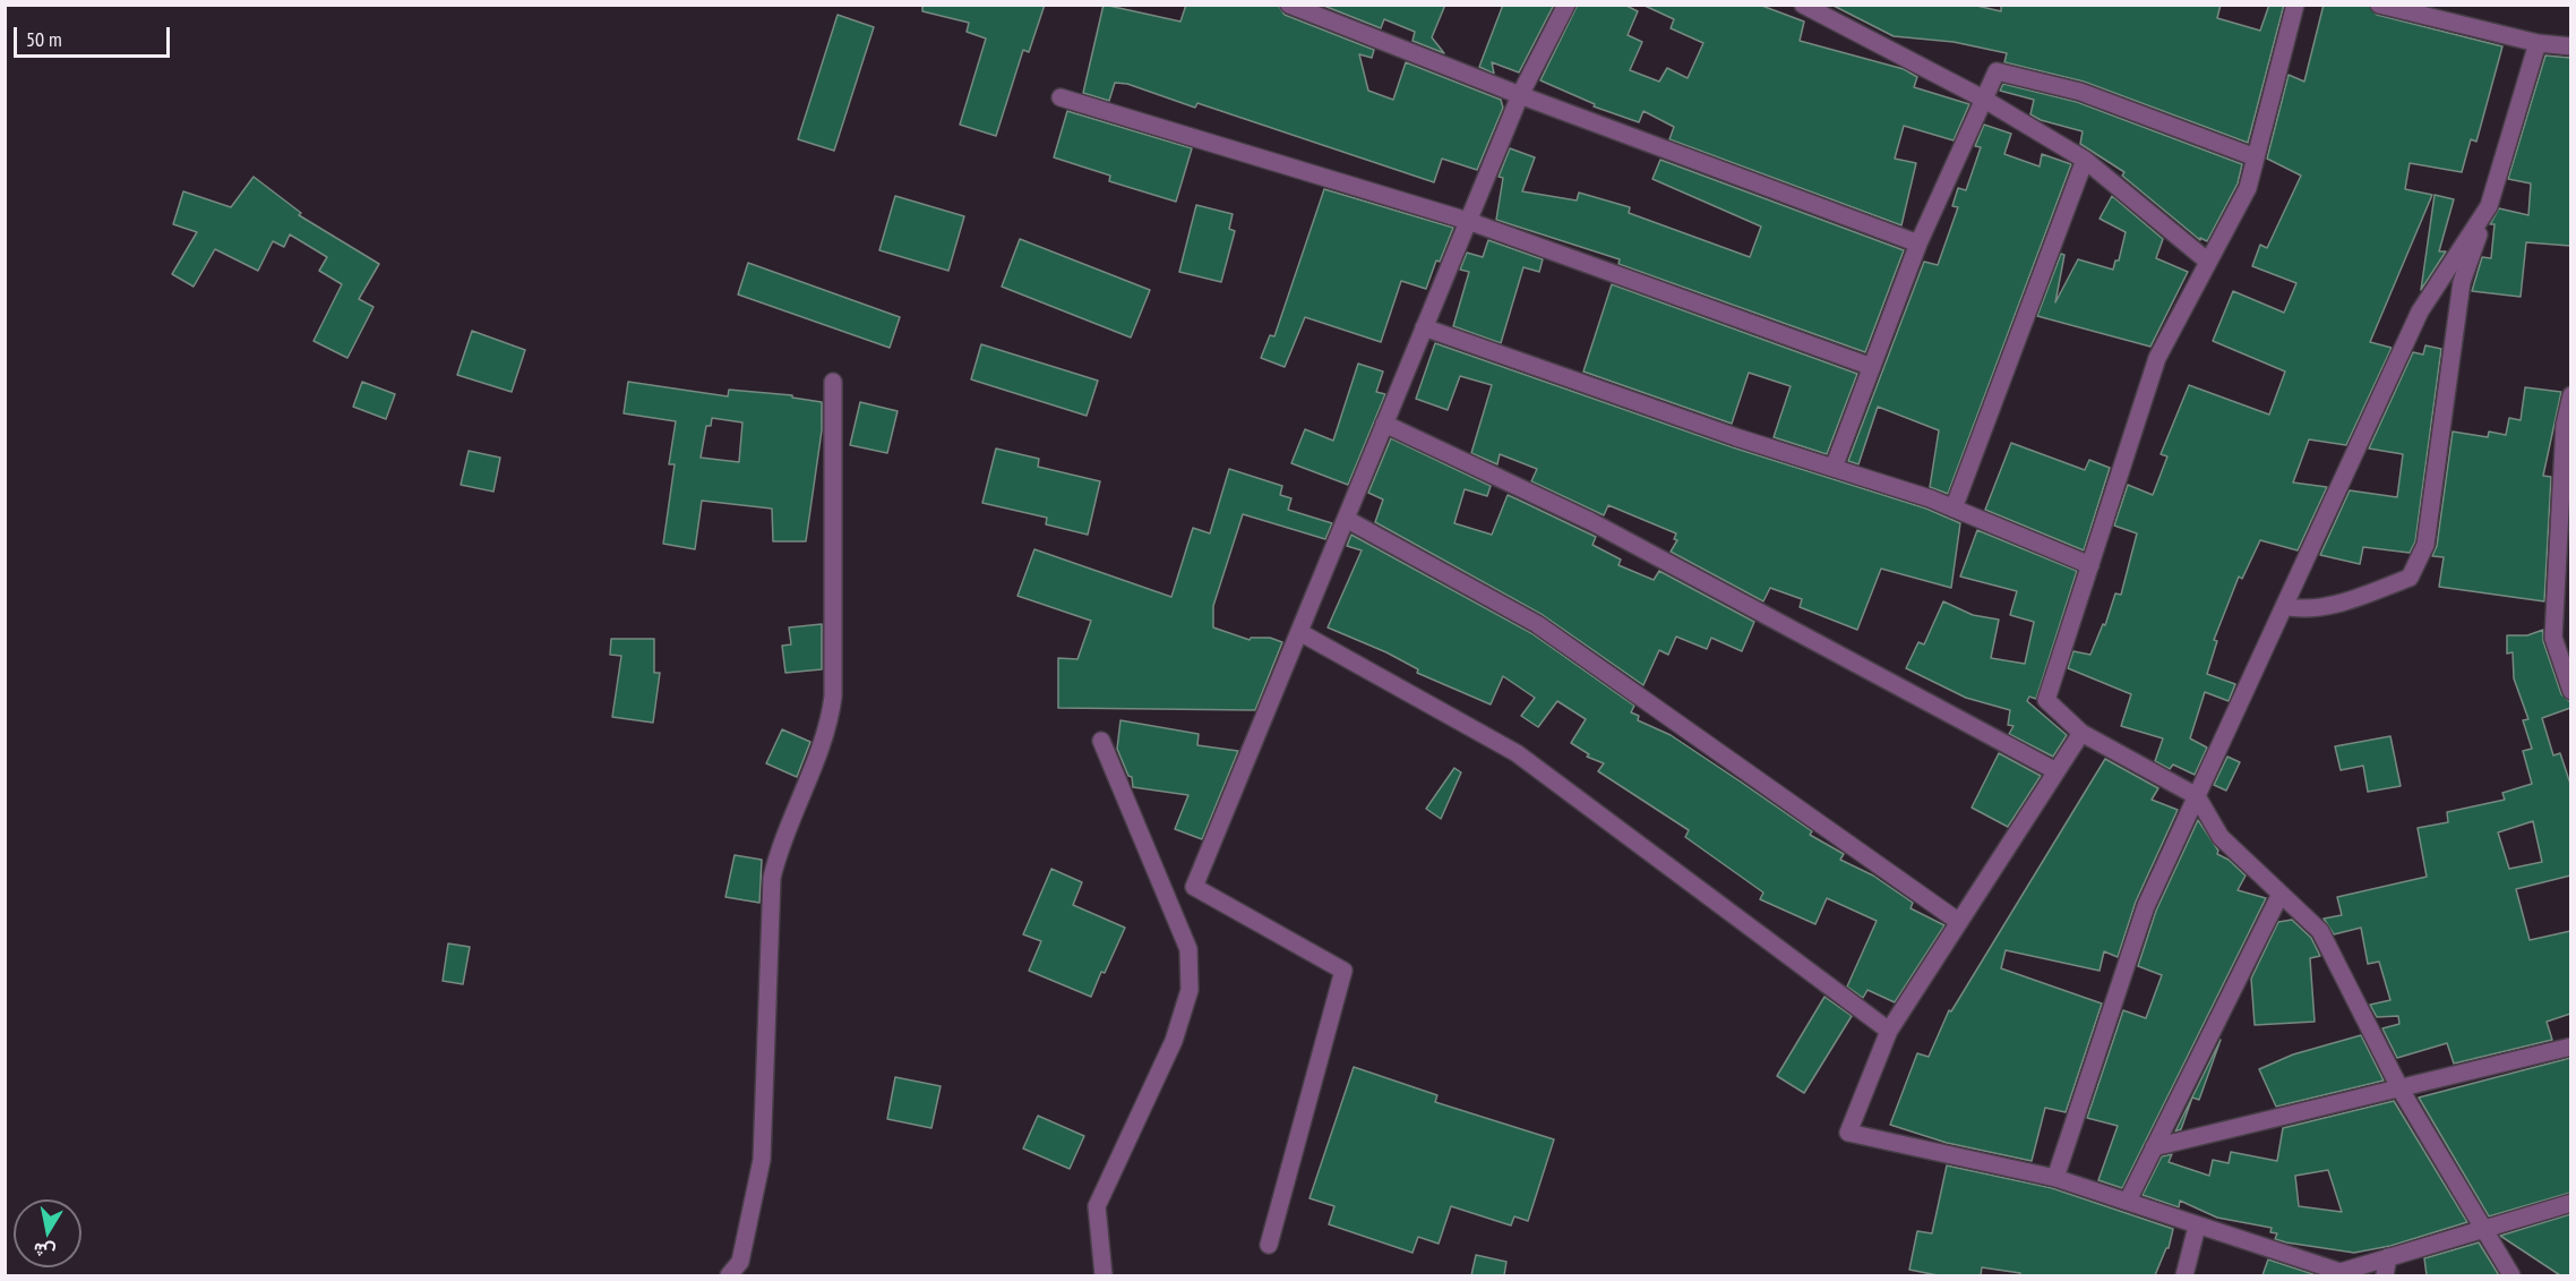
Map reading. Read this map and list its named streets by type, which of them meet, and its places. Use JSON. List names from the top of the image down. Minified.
{"scale_bar":"50 m","north":"bottom"}
